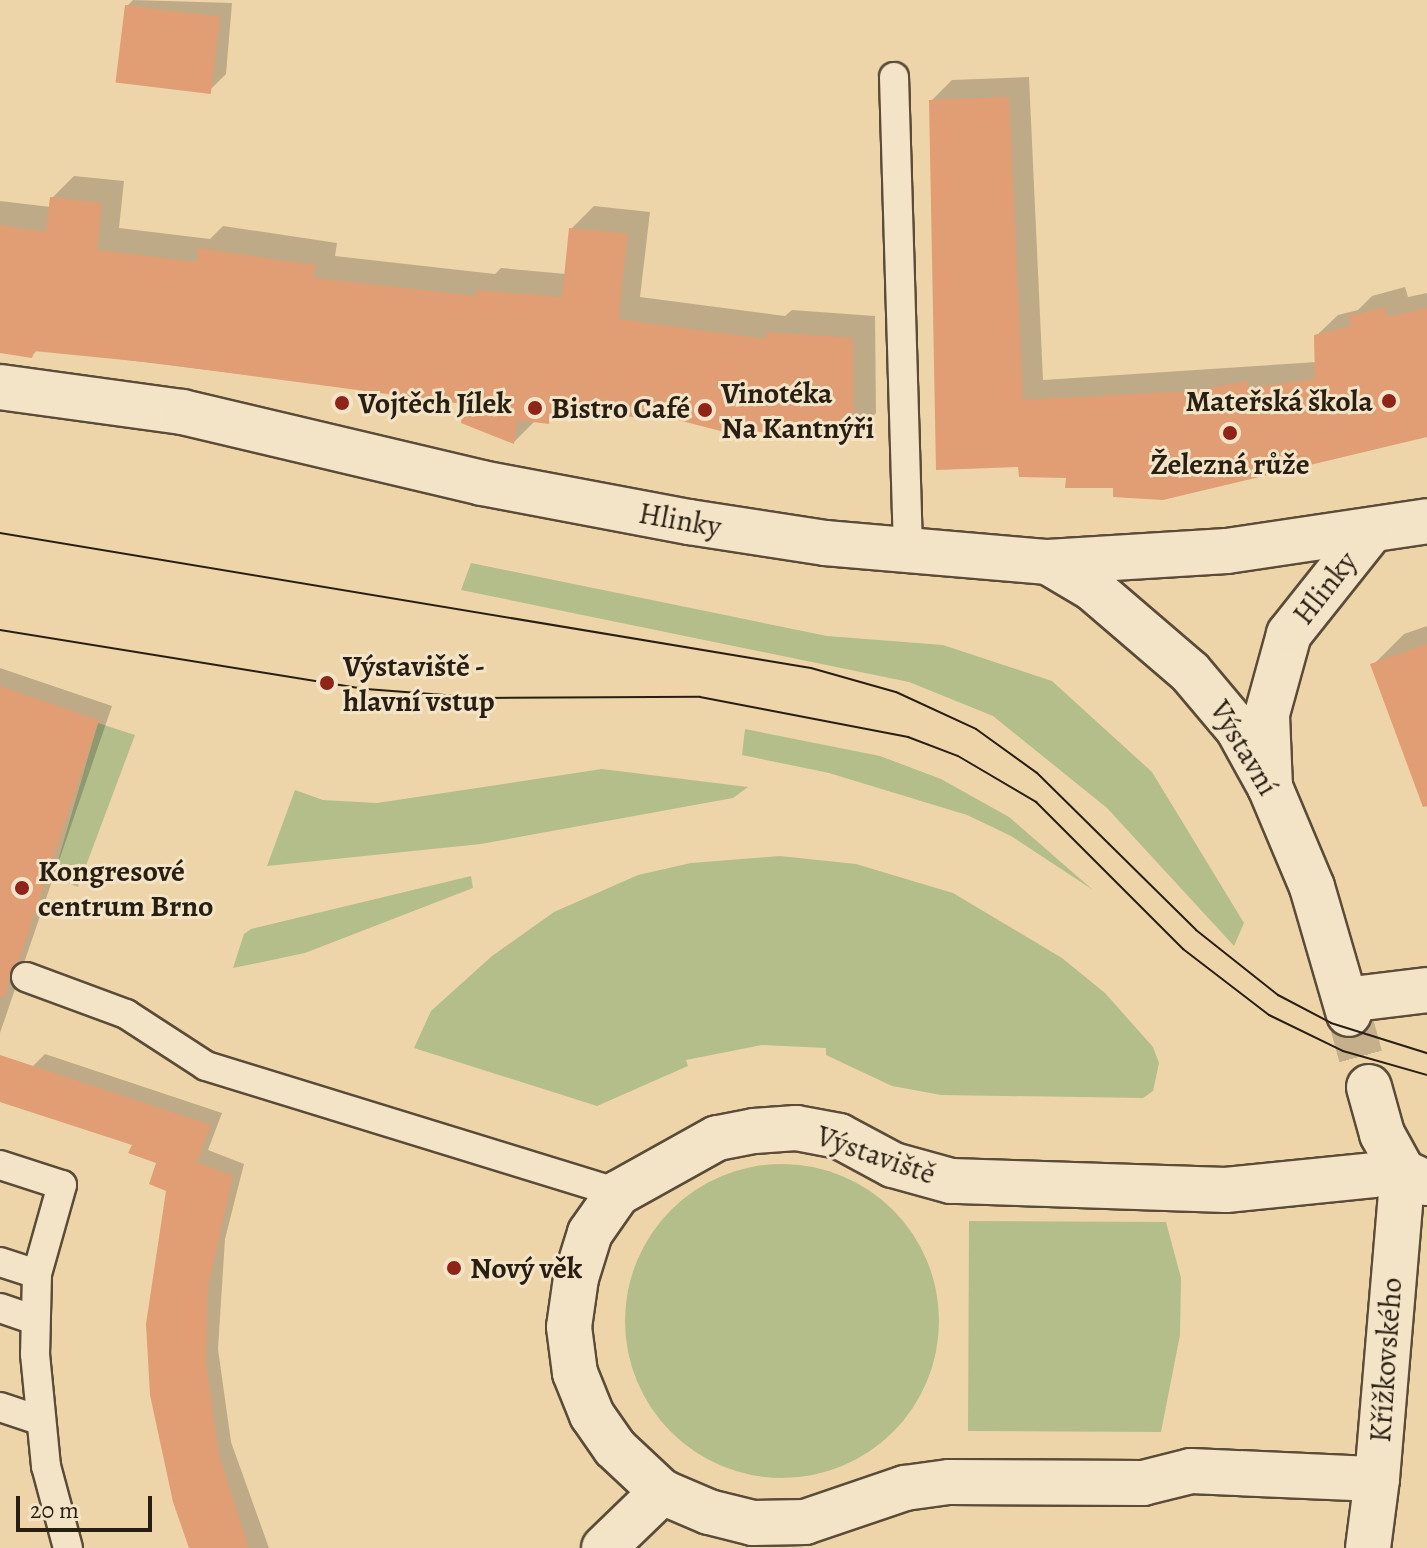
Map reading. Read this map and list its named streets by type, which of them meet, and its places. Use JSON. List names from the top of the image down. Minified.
{"streets":{"street":["Hlinky","Výstavní","Výstaviště","Křížkovského"]},"crossings":[["Hlinky","Výstavní"],["Výstaviště","Křížkovského"]],"places":["Mateřská škola","Vojtěch Jílek","Bistro Café","Vinotéka Na Kantnýři","Železná růže","Výstaviště - hlavní vstup","Kongresové centrum Brno","Nový věk"],"scale_bar":"20 m"}
